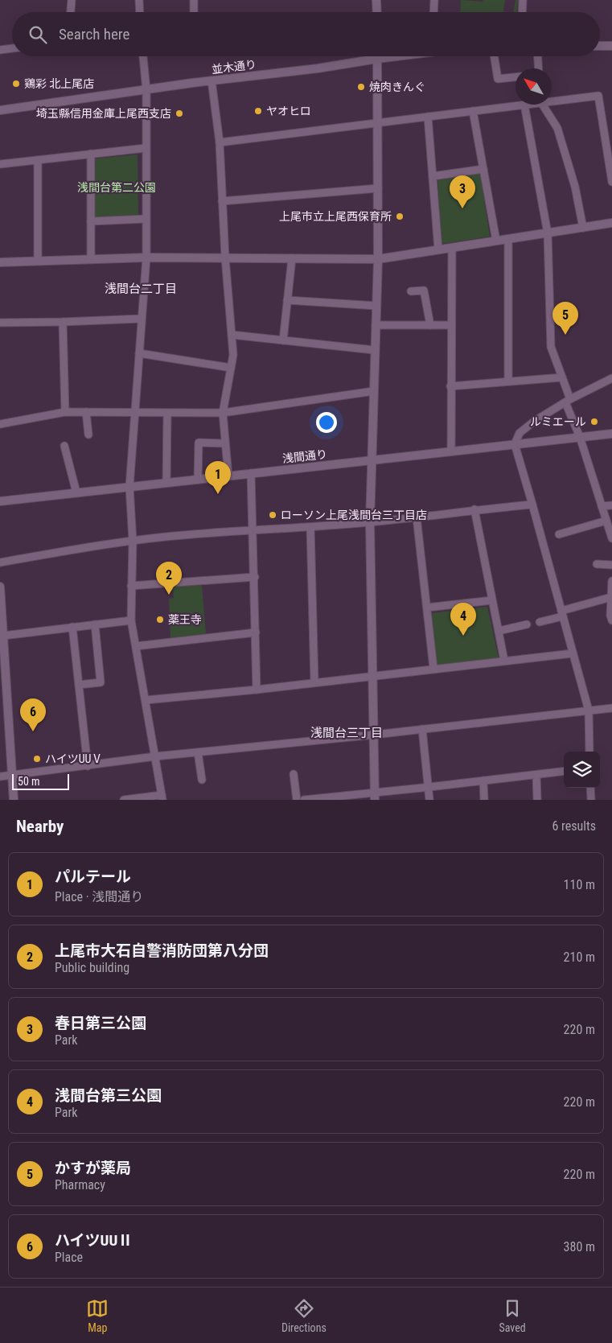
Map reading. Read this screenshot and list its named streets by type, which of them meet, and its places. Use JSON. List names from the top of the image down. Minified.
{"streets":{"street":["並木通り","浅間通り"]},"districts":["浅間台二丁目","浅間台三丁目"],"parks":["浅間台第二公園"],"places":["鶏彩 北上尾店","焼肉きんぐ","ヤオヒロ","埼玉縣信用金庫上尾西支店","上尾市立上尾西保育所","ルミエール","ローソン上尾浅間台三丁目店","薬王寺","ハイツUUⅤ"],"scale_bar":"50 m","north":"top left","page":{"search":"Search here","pins":["3","5","1","2","4","6"],"scale":"50 m","heading":["Nearby","6 results"],"list":[{"mark":"1","name":"パルテール","note":"Place · 浅間通り","value":"110 m"},{"mark":"2","name":"上尾市大石自警消防団第八分団","note":"Public building","value":"210 m"},{"mark":"3","name":"春日第三公園","note":"Park","value":"220 m"},{"mark":"4","name":"浅間台第三公園","note":"Park","value":"220 m"},{"mark":"5","name":"かすが薬局","note":"Pharmacy","value":"220 m"},{"mark":"6","name":"ハイツUUⅡ","note":"Place","value":"380 m"}],"nav":["Map","Directions","Saved"]}}
